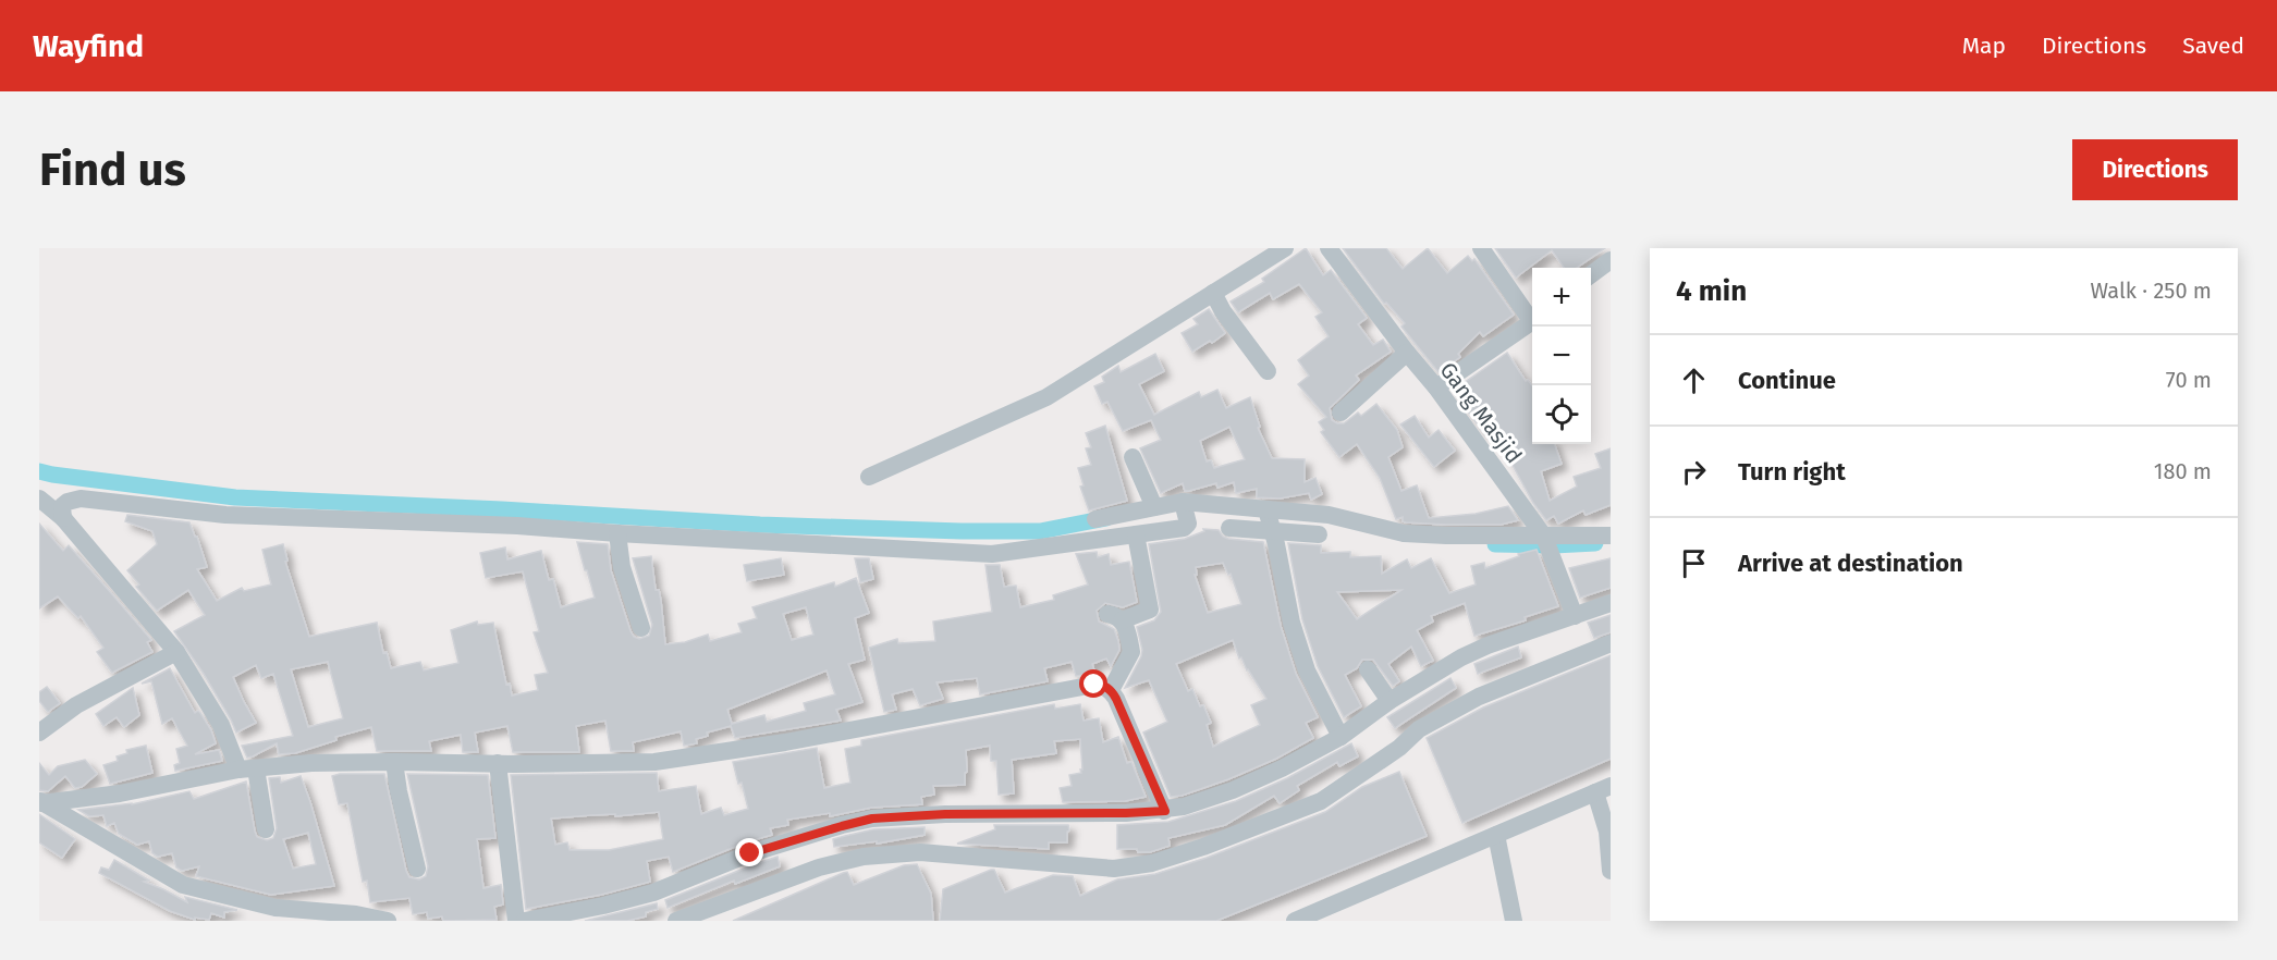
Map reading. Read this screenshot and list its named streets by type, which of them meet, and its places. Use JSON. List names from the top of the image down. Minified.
{"streets":{"street":["Gang Masjid"]},"page":{"header":"Wayfind","nav":["Map","Directions","Saved"],"buttons":"Directions","title":"Find us","heading":["4 min","Walk · 250 m"],"map_buttons":["+","−"],"list":[["Continue","70 m"],["Turn right","180 m"],"Arrive at destination"]}}
